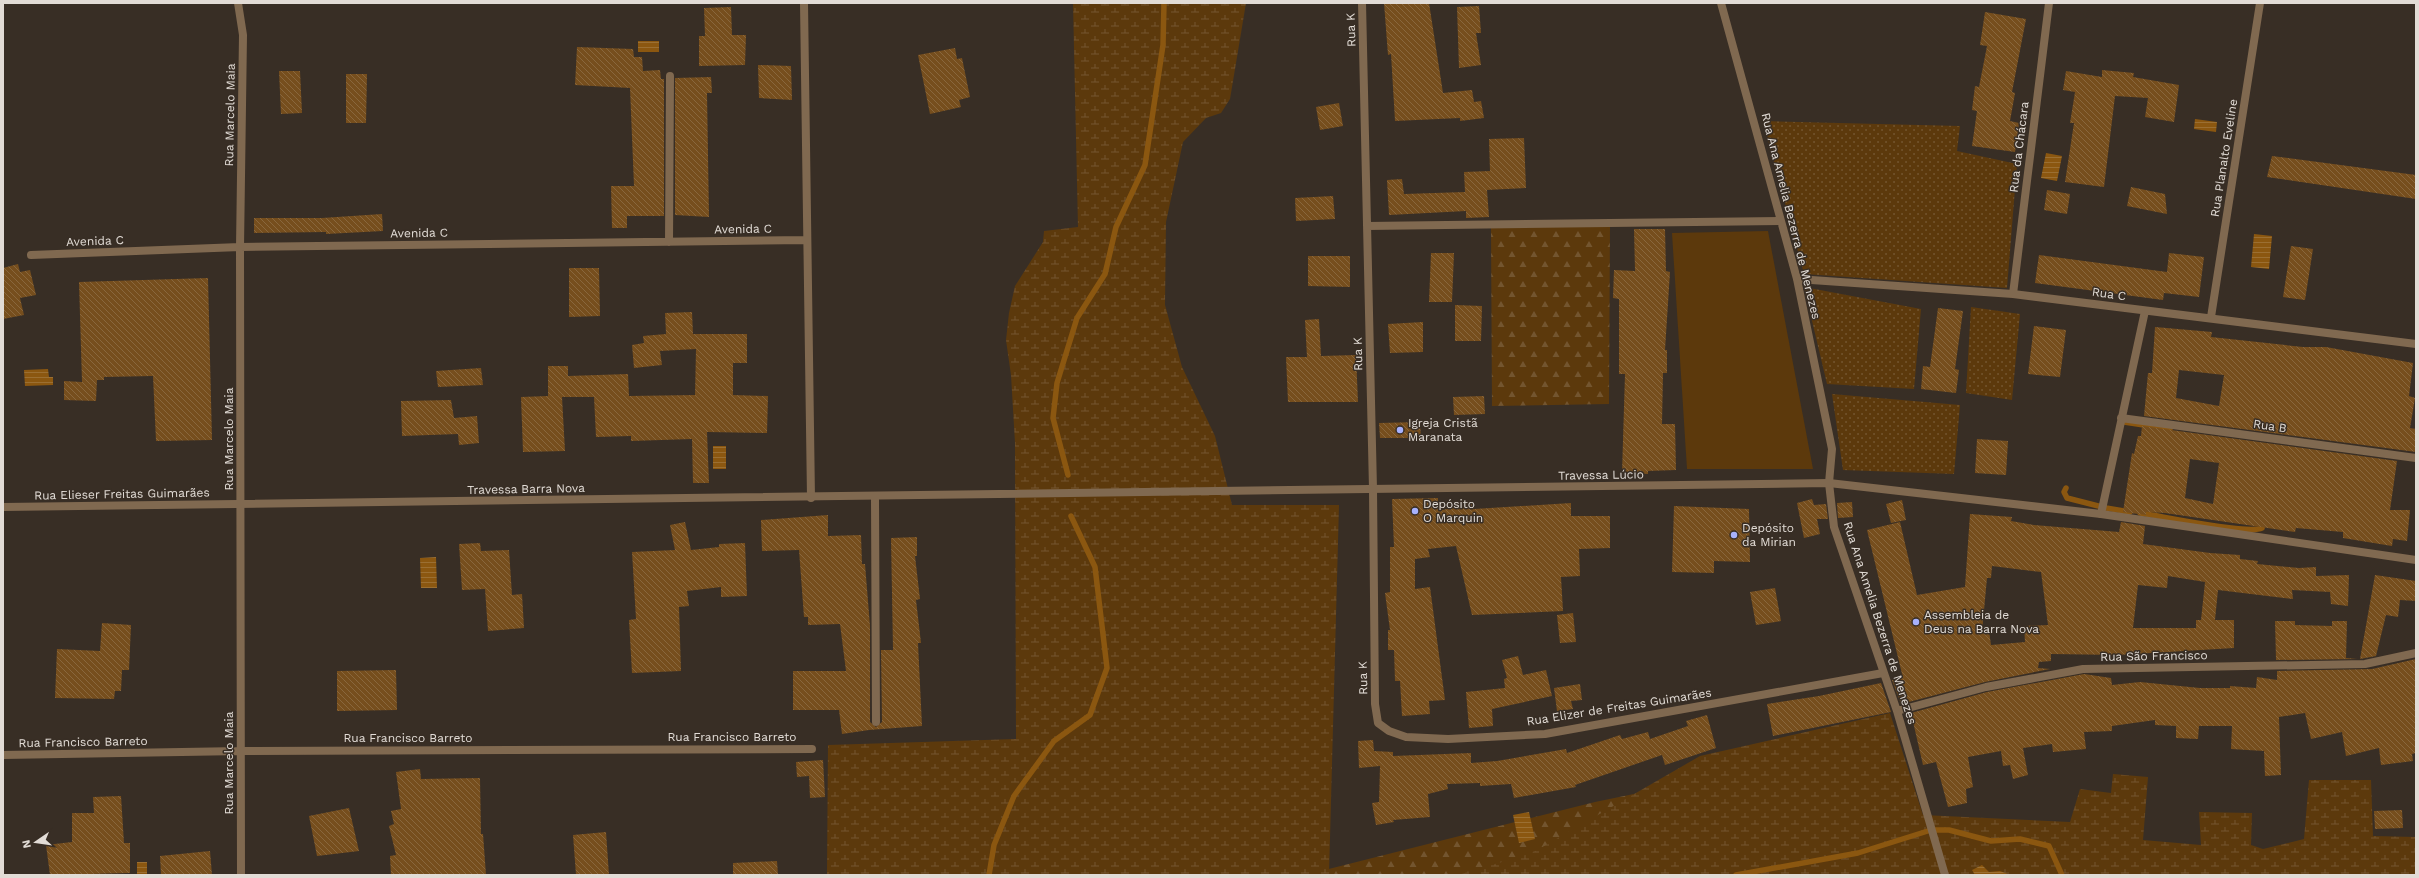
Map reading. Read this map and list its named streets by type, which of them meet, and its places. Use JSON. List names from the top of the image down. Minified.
{"streets":{"street":["Rua K","Rua Marcelo Maia","Rua da Chácara","Rua Planalto Eveline","Rua Ana Amelia Bezerra de Menezes","Avenida C","Rua C","Rua B","Travessa Lúcio","Travessa Barra Nova","Rua Elieser Freitas Guimarães","Rua São Francisco","Rua Elizer de Freitas Guimarães","Rua Francisco Barreto"]},"crossings":[["Rua K","Travessa Lúcio"],["Rua K","Rua Elizer de Freitas Guimarães"],["Rua Marcelo Maia","Avenida C"],["Rua Marcelo Maia","Travessa Barra Nova"],["Rua Marcelo Maia","Rua Elieser Freitas Guimarães"],["Rua Marcelo Maia","Rua Francisco Barreto"],["Rua da Chácara","Rua C"],["Rua Planalto Eveline","Rua C"],["Rua Ana Amelia Bezerra de Menezes","Rua C"],["Rua Ana Amelia Bezerra de Menezes","Travessa Lúcio"],["Rua Ana Amelia Bezerra de Menezes","Rua São Francisco"],["Rua Ana Amelia Bezerra de Menezes","Rua Elizer de Freitas Guimarães"],["Travessa Lúcio","Travessa Barra Nova"],["Travessa Barra Nova","Rua Elieser Freitas Guimarães"]],"places":["Igreja Cristã Maranata","Depósito O Marquin","Depósito da Mirian","Assembleia de Deus na Barra Nova"],"north":"left"}
